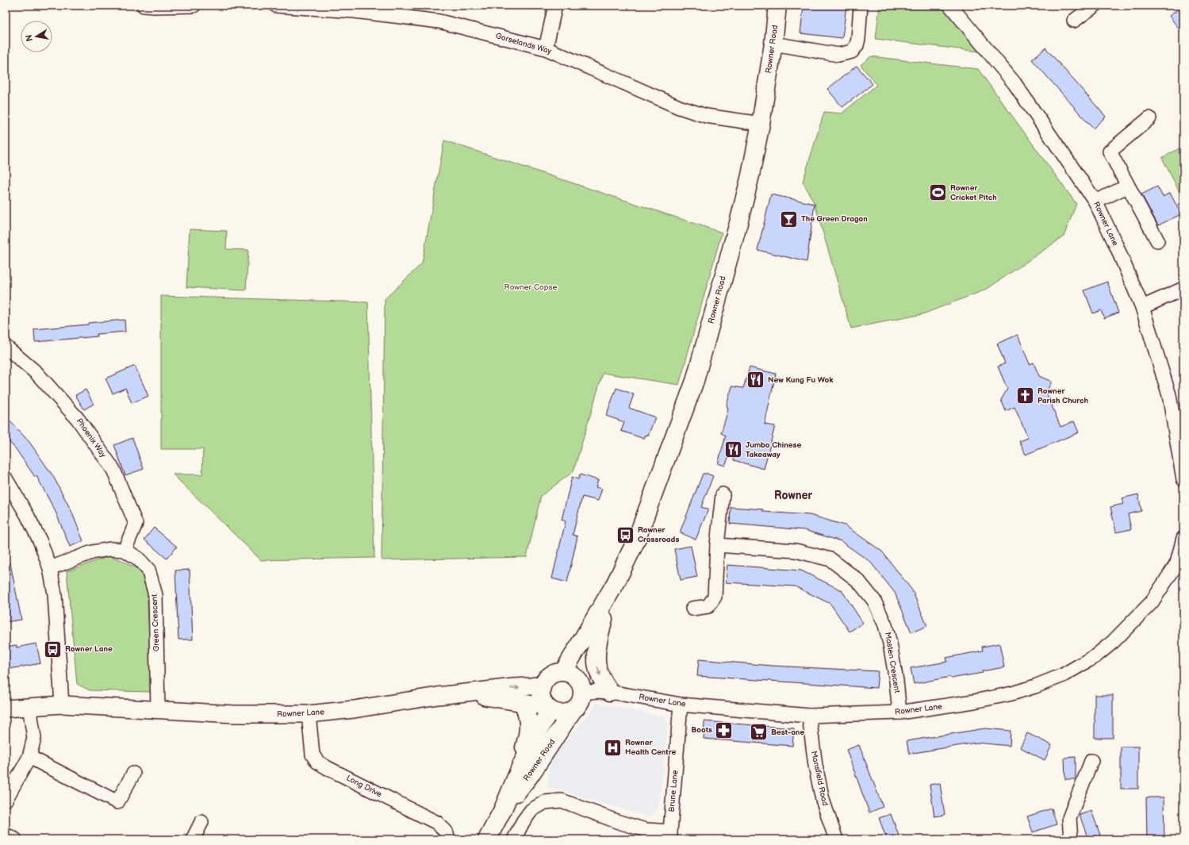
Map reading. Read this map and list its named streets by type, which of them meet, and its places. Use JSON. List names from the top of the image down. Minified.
{"streets":{"main road":["Rowner Road"],"street":["Gorselands Way","Rowner Lane","Phoenix Way","Green Crescent","Masten Crescent","Mansfield Road","Long Drive","Brune Lane"]},"crossings":[["Gorselands Way","Rowner Road"],["Rowner Road","Rowner Lane"],["Rowner Lane","Green Crescent"],["Rowner Lane","Masten Crescent"],["Rowner Lane","Mansfield Road"],["Rowner Lane","Long Drive"],["Rowner Lane","Brune Lane"],["Phoenix Way","Green Crescent"]],"districts":["Rowner"],"parks":["Rowner Copse"],"places":{"sports":["Rowner Cricket Pitch"],"bar":["The Green Dragon"],"restaurant":["New Kung Fu Wok","Jumbo Chinese Takeaway"],"church":["Rowner Parish Church"],"bus stop":["Rowner Crossroads","Rowner Lane"],"pharmacy":["Boots"],"supermarket":["Best-one"],"hospital":["Rowner Health Centre"]},"north":"left"}
